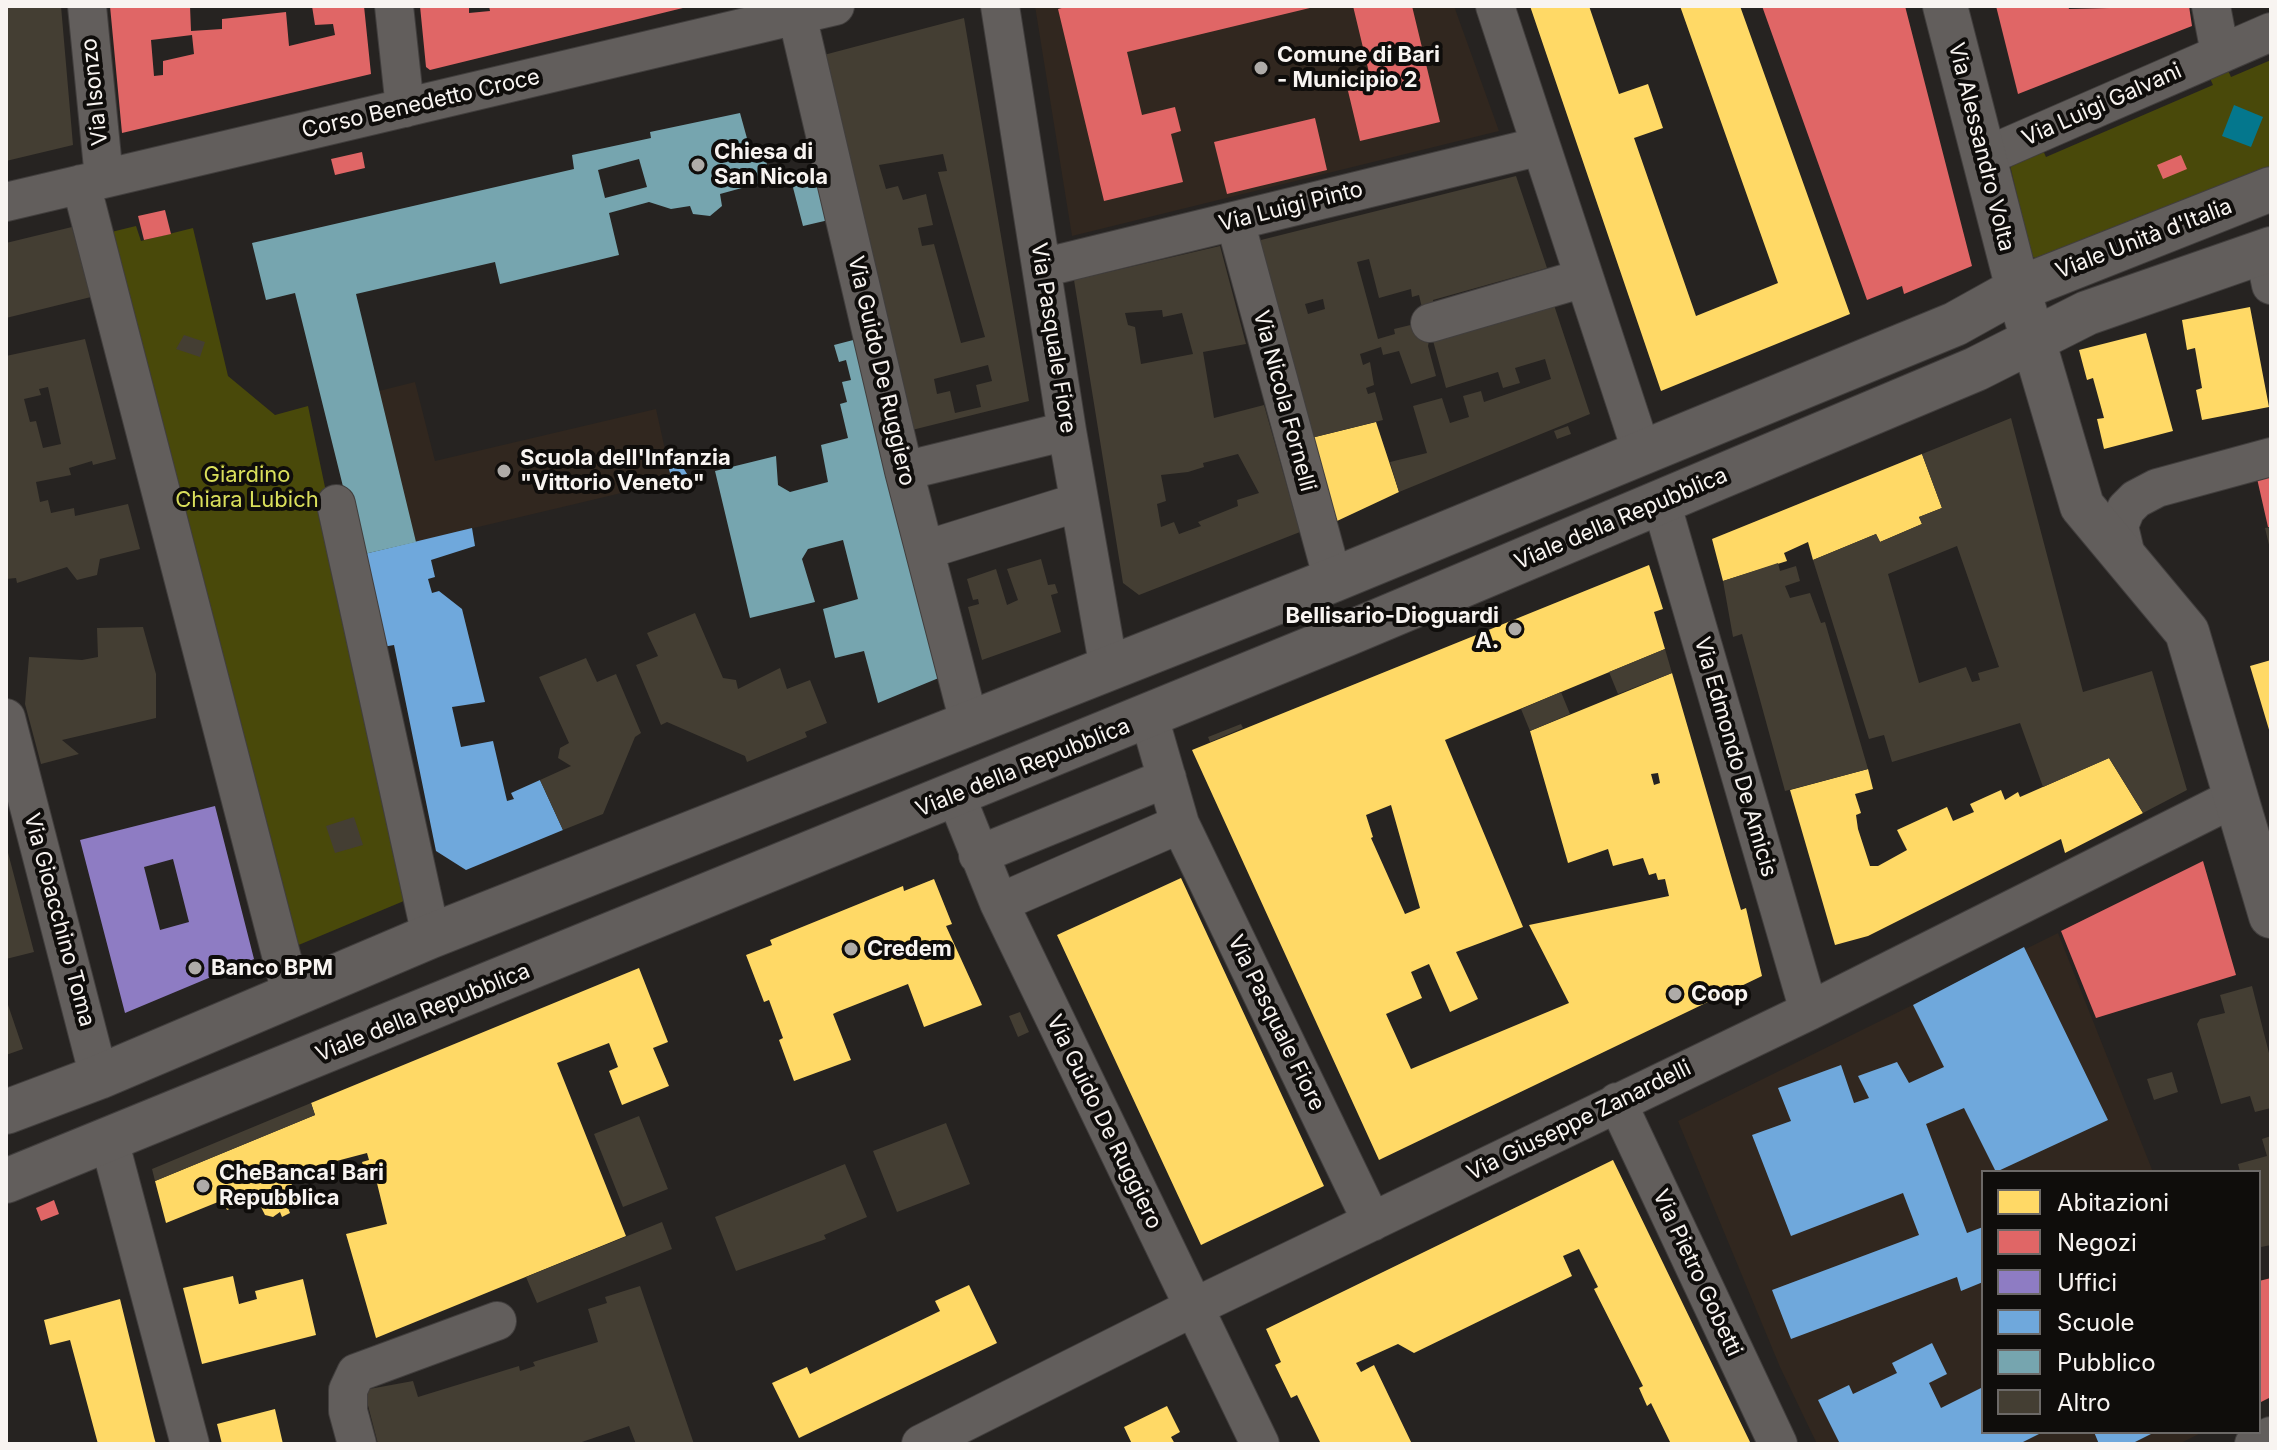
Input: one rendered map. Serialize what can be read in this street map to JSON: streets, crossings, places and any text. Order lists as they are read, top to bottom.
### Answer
{
  "streets": {
    "main road": ["Via Alessandro Volta", "Viale Unità d'Italia", "Viale della Repubblica"],
    "street": [
      "Via Isonzo",
      "Corso Benedetto Croce",
      "Via Luigi Galvani",
      "Via Luigi Pinto",
      "Via Pasquale Fiore",
      "Via Guido De Ruggiero",
      "Via Nicola Fornelli",
      "Via Edmondo De Amicis",
      "Via Gioacchino Toma",
      "Via Giuseppe Zanardelli",
      "Via Pietro Gobetti"
    ]
  },
  "crossings": [
    ["Via Isonzo", "Corso Benedetto Croce"],
    ["Corso Benedetto Croce", "Via Guido De Ruggiero"],
    ["Via Luigi Galvani", "Via Alessandro Volta"],
    ["Via Alessandro Volta", "Viale Unità d'Italia"],
    ["Via Alessandro Volta", "Viale della Repubblica"],
    ["Via Alessandro Volta", "Via Giuseppe Zanardelli"],
    ["Via Luigi Pinto", "Via Pasquale Fiore"],
    ["Via Luigi Pinto", "Via Nicola Fornelli"],
    ["Via Pasquale Fiore", "Viale della Repubblica"],
    ["Via Pasquale Fiore", "Via Giuseppe Zanardelli"],
    ["Via Guido De Ruggiero", "Viale della Repubblica"],
    ["Via Guido De Ruggiero", "Via Giuseppe Zanardelli"],
    ["Viale della Repubblica", "Via Edmondo De Amicis"],
    ["Via Edmondo De Amicis", "Via Giuseppe Zanardelli"],
    ["Via Giuseppe Zanardelli", "Via Pietro Gobetti"]
  ],
  "parks": ["Giardino Chiara Lubich"],
  "places": [
    "Comune di Bari - Municipio 2",
    "Chiesa di San Nicola",
    "Scuola dell'Infanzia \"Vittorio Veneto\"",
    "Bellisario-Dioguardi A.",
    "Credem",
    "Banco BPM",
    "Coop",
    "CheBanca! Bari Repubblica"
  ],
  "legend": [
    "Abitazioni",
    "Negozi",
    "Uffici",
    "Scuole",
    "Pubblico",
    "Altro"
  ]
}
